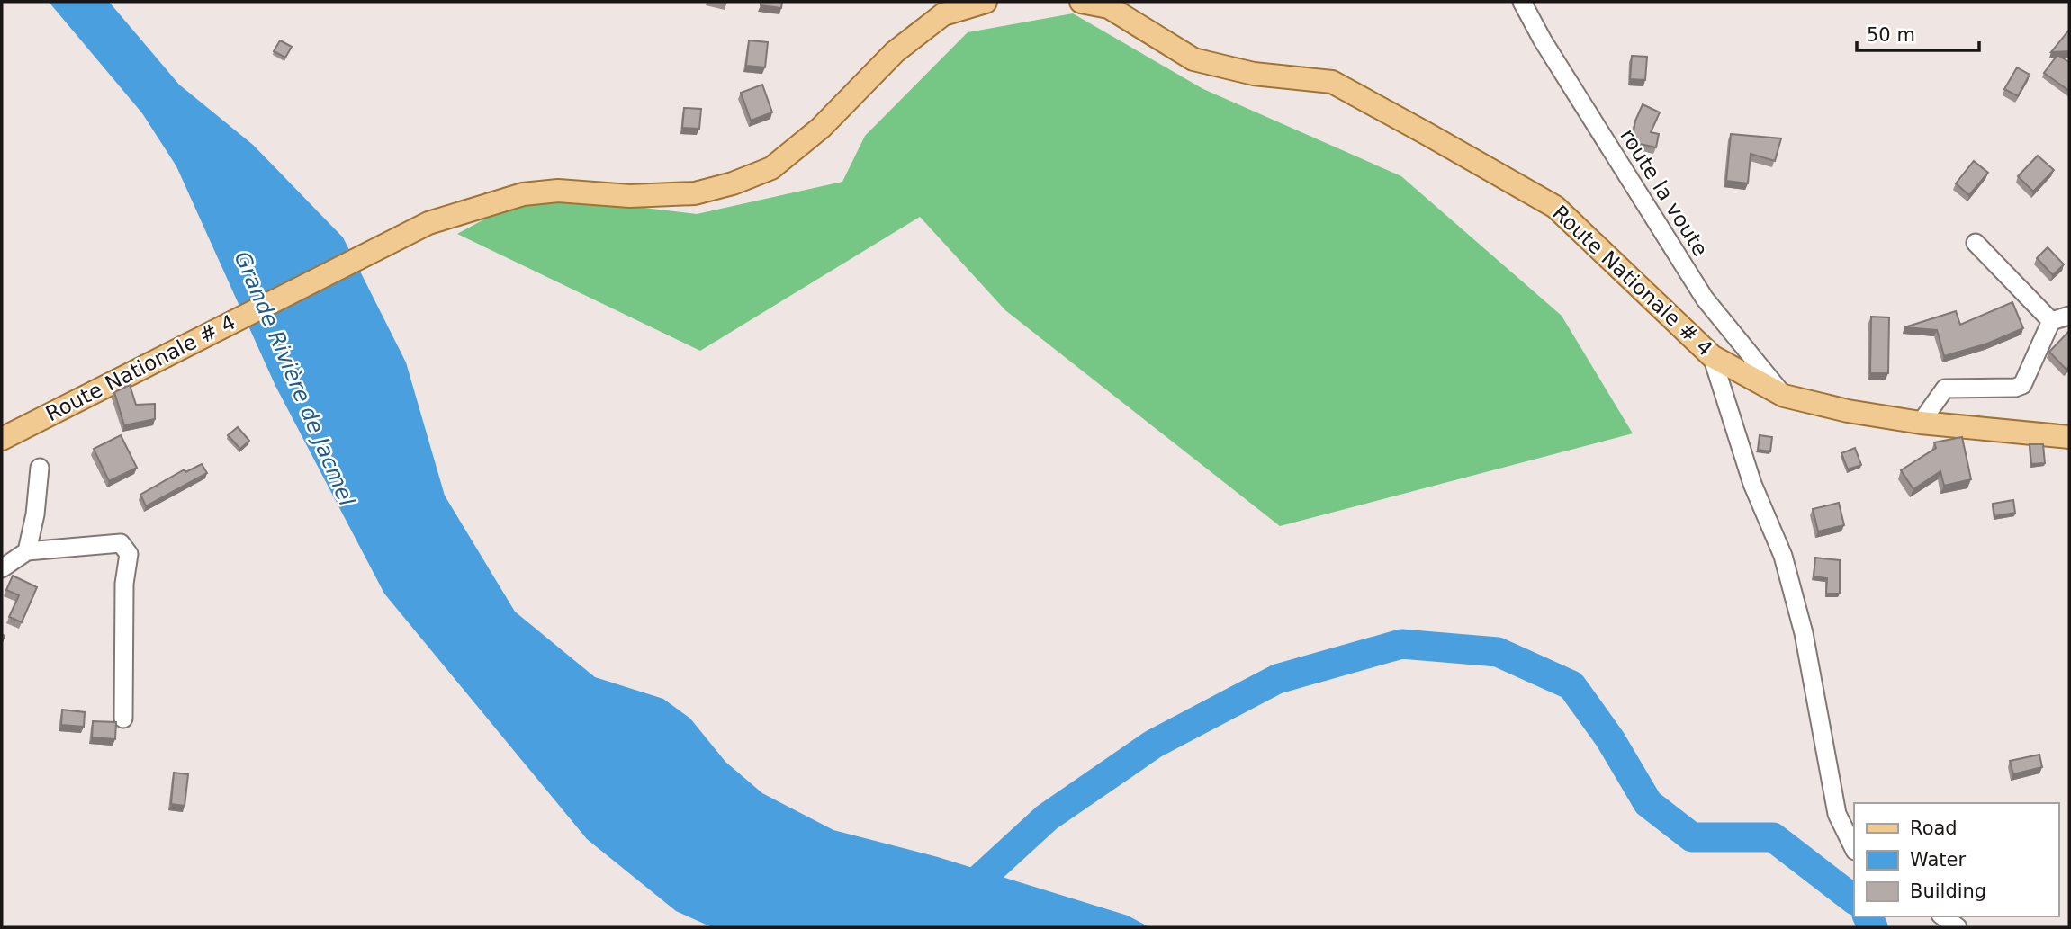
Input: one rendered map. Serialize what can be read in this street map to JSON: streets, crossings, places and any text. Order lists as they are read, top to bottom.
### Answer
{
  "streets": {
    "main road": ["Route Nationale # 4"],
    "street": ["route la voute"]
  },
  "crossings": [
    ["route la voute", "Route Nationale # 4"]
  ],
  "water": ["Grande Rivière de Jacmel"],
  "legend": ["Road", "Water", "Building"],
  "scale_bar": "50 m"
}
